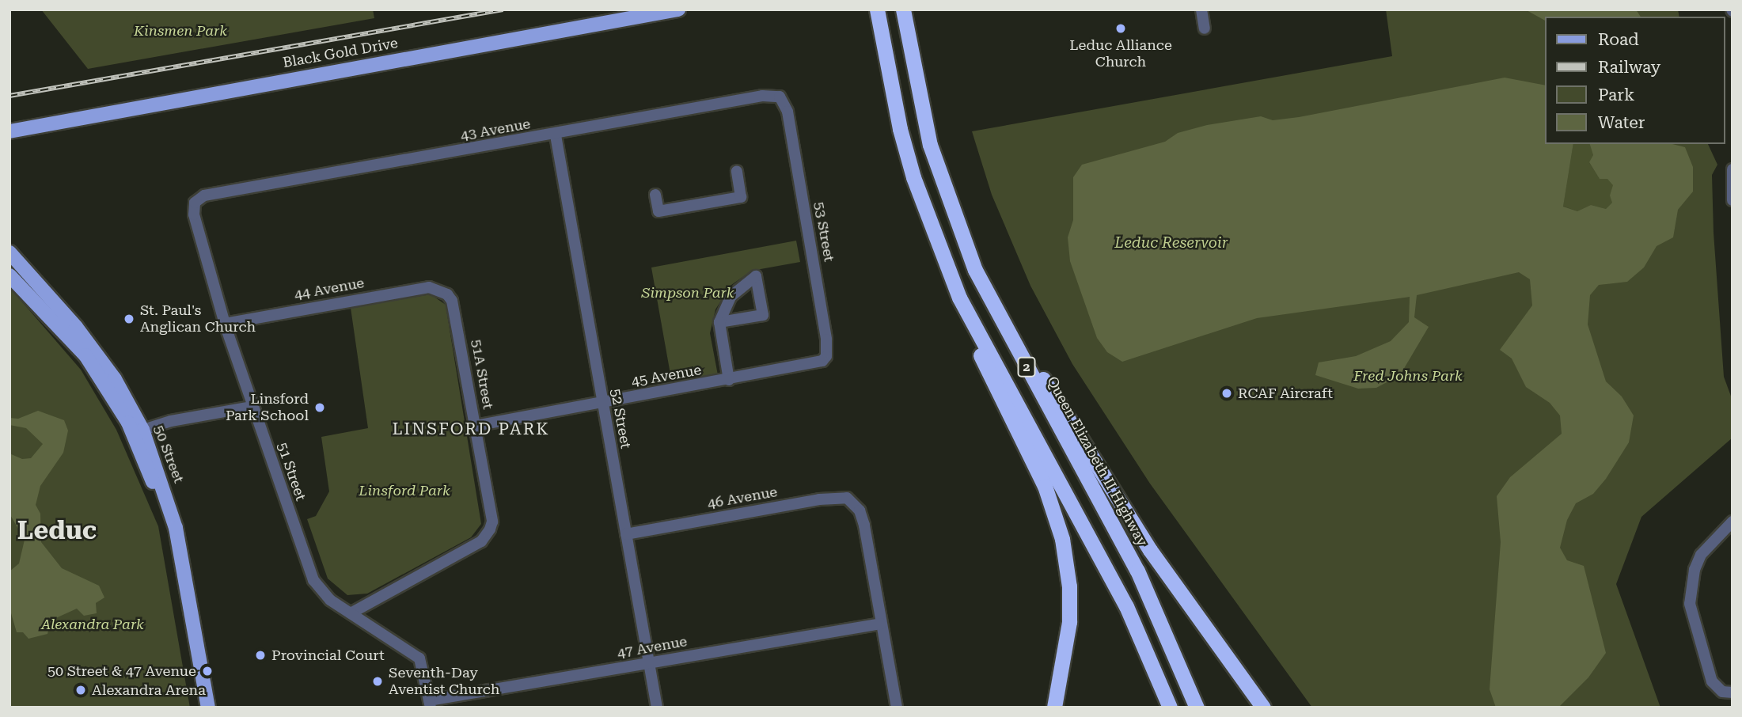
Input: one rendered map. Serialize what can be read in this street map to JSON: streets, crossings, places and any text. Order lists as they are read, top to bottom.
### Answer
{
  "streets": {
    "highway": ["2", "Queen Elizabeth II Highway"],
    "main road": ["Black Gold Drive", "50 Street"],
    "street": [
      "43 Avenue",
      "53 Street",
      "44 Avenue",
      "51A Street",
      "45 Avenue",
      "52 Street",
      "51 Street",
      "46 Avenue",
      "47 Avenue"
    ]
  },
  "crossings": [
    ["43 Avenue", "53 Street"],
    ["43 Avenue", "52 Street"],
    ["43 Avenue", "51 Street"],
    ["53 Street", "45 Avenue"],
    ["44 Avenue", "51A Street"],
    ["44 Avenue", "51 Street"],
    ["51A Street", "45 Avenue"],
    ["51A Street", "51 Street"],
    ["45 Avenue", "52 Street"],
    ["52 Street", "46 Avenue"],
    ["52 Street", "47 Avenue"],
    ["51 Street", "47 Avenue"],
    ["46 Avenue", "47 Avenue"]
  ],
  "districts": ["LINSFORD PARK", "Leduc"],
  "water": ["Leduc Reservoir"],
  "parks": [
    "Kinsmen Park",
    "Simpson Park",
    "Fred Johns Park",
    "Linsford Park",
    "Alexandra Park"
  ],
  "places": [
    "Leduc Alliance Church",
    "St. Paul's Anglican Church",
    "RCAF Aircraft",
    "Linsford Park School",
    "Provincial Court",
    "50 Street & 47 Avenue",
    "Seventh-Day Aventist Church",
    "Alexandra Arena"
  ],
  "legend": [
    "Road",
    "Railway",
    "Park",
    "Water"
  ]
}
